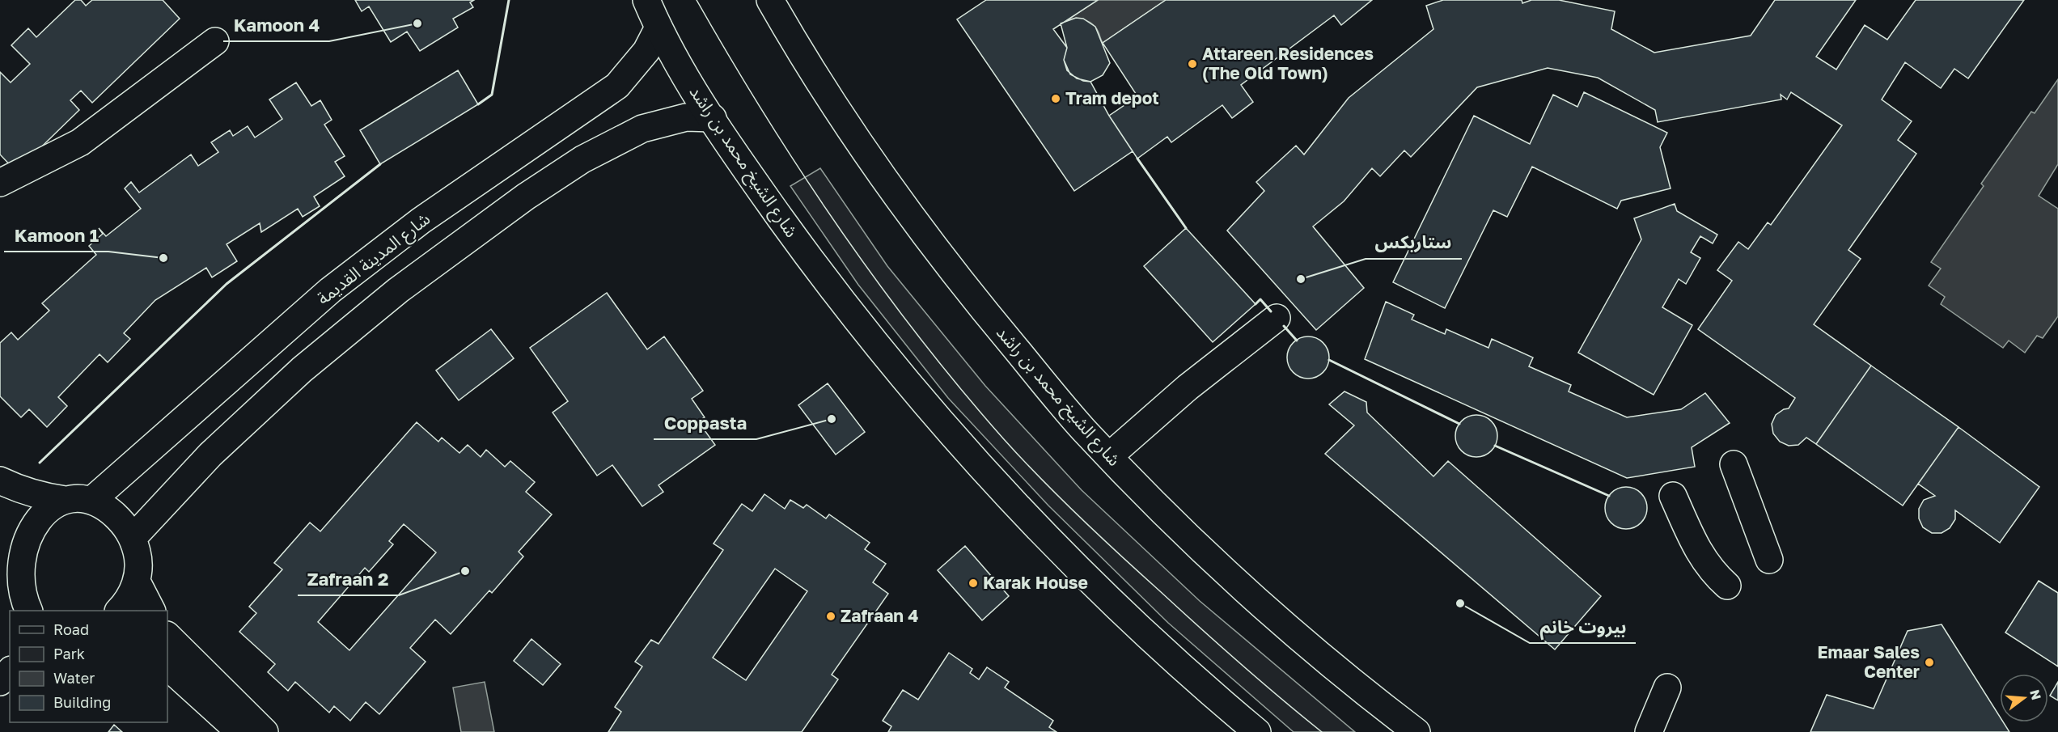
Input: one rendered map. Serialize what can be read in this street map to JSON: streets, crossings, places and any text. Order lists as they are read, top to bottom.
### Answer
{
  "streets": {
    "street": ["شارع الشيخ محمد بن راشد", "شارع المدينة القديمة"]
  },
  "crossings": [
    ["شارع الشيخ محمد بن راشد", "شارع المدينة القديمة"]
  ],
  "places": [
    "Kamoon 4",
    "Attareen Residences (The Old Town)",
    "Tram depot",
    "Kamoon 1",
    "ستاربكس",
    "Coppasta",
    "Zafraan 2",
    "Karak House",
    "بيروت خانم",
    "Zafraan 4",
    "Emaar Sales Center"
  ],
  "legend": [
    "Road",
    "Park",
    "Water",
    "Building"
  ],
  "north": "right"
}
